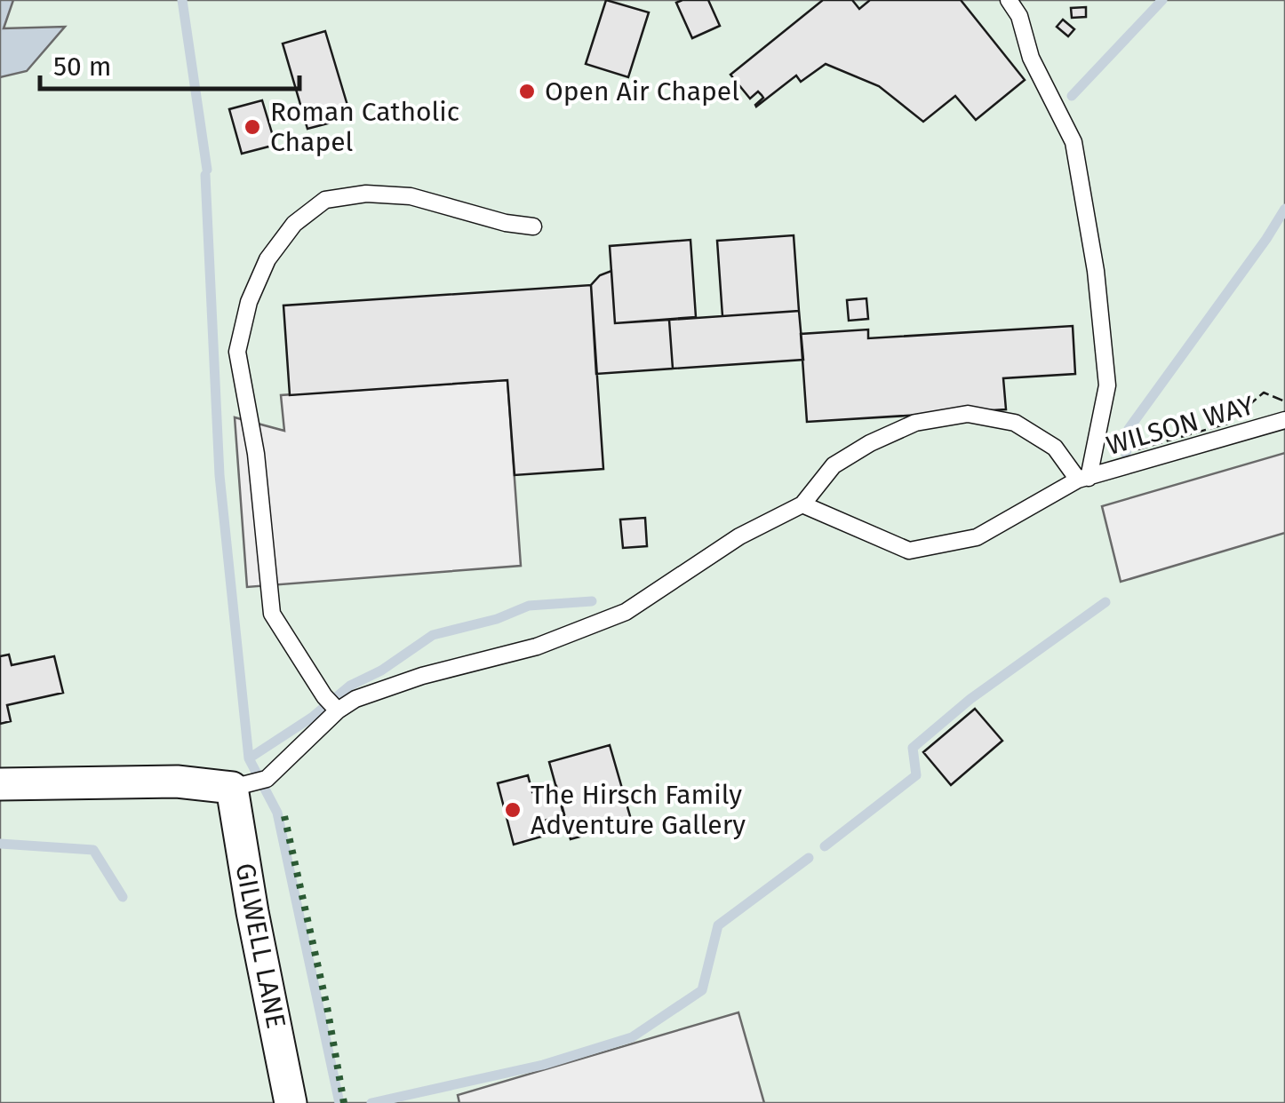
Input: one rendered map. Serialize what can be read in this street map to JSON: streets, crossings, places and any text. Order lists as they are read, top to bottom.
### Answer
{
  "streets": {
    "street": ["GILWELL LANE"],
    "lane": ["WILSON WAY"]
  },
  "places": ["Open Air Chapel", "Roman Catholic Chapel", "The Hirsch Family Adventure Gallery"],
  "scale_bar": "50 m"
}
